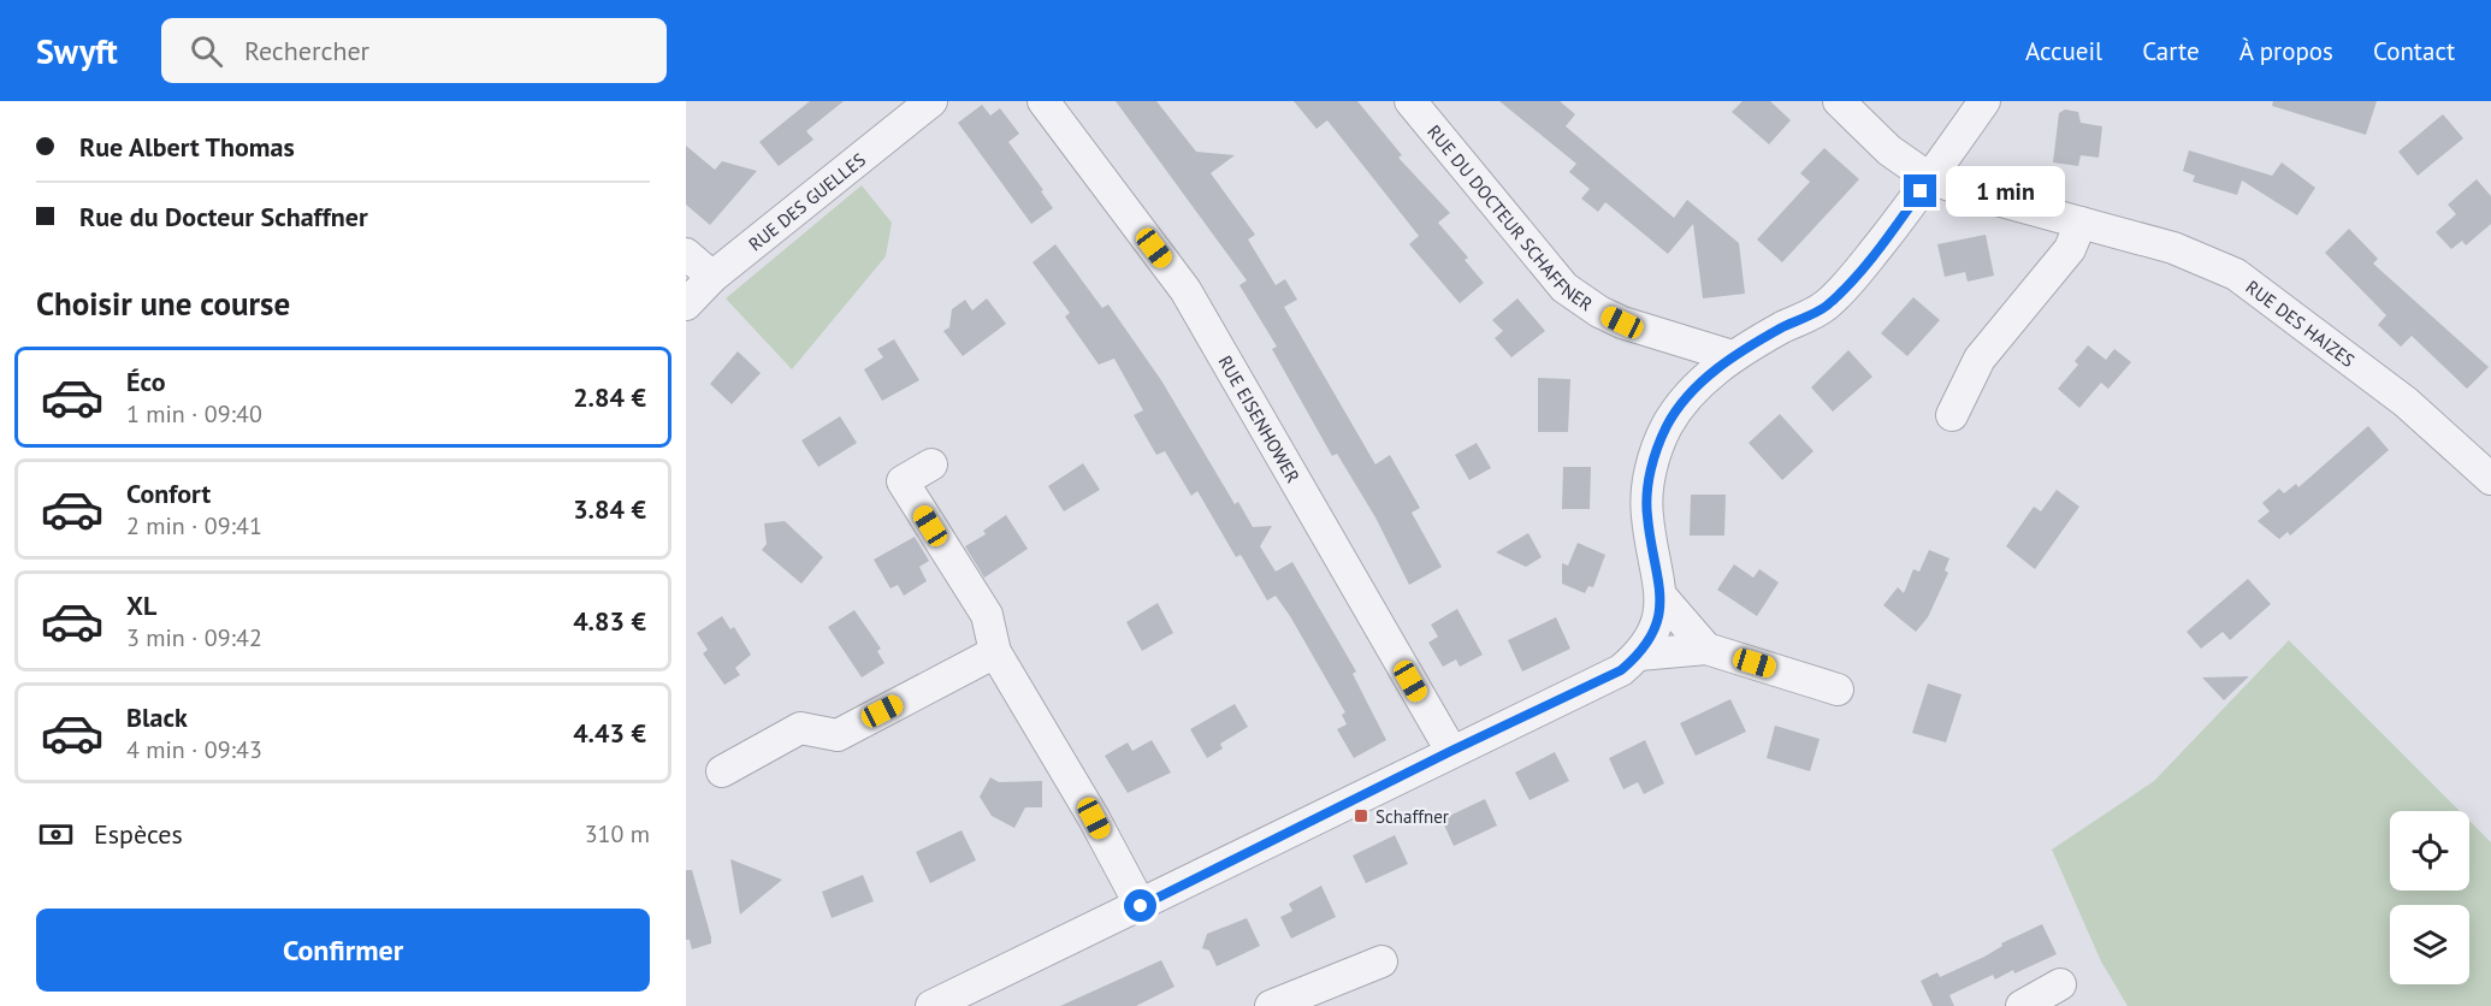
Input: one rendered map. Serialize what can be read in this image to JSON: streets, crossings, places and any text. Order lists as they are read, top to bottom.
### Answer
{
  "streets": {
    "street": [
      "RUE DES GUELLES",
      "RUE DU DOCTEUR SCHAFFNER",
      "RUE DES HAIZES",
      "RUE EISENHOWER"
    ]
  },
  "places": {
    "transit": ["Schaffner"]
  },
  "page": {
    "header": "Swyft",
    "search": "Rechercher",
    "nav": [
      "Accueil",
      "Carte",
      "À propos",
      "Contact"
    ],
    "banner": ["Rue Albert Thomas", "Rue du Docteur Schaffner"],
    "bubble": "1 min",
    "heading": "Choisir une course",
    "list": [
      {
        "name": "Éco",
        "note": "1 min · 09:40",
        "value": "2.84 €"
      },
      {
        "name": "Confort",
        "note": "2 min · 09:41",
        "value": "3.84 €"
      },
      {
        "name": "XL",
        "note": "3 min · 09:42",
        "value": "4.83 €"
      },
      {
        "name": "Black",
        "note": "4 min · 09:43",
        "value": "4.43 €"
      }
    ],
    "pay": ["Espèces", "310 m"],
    "buttons": "Confirmer"
  }
}
